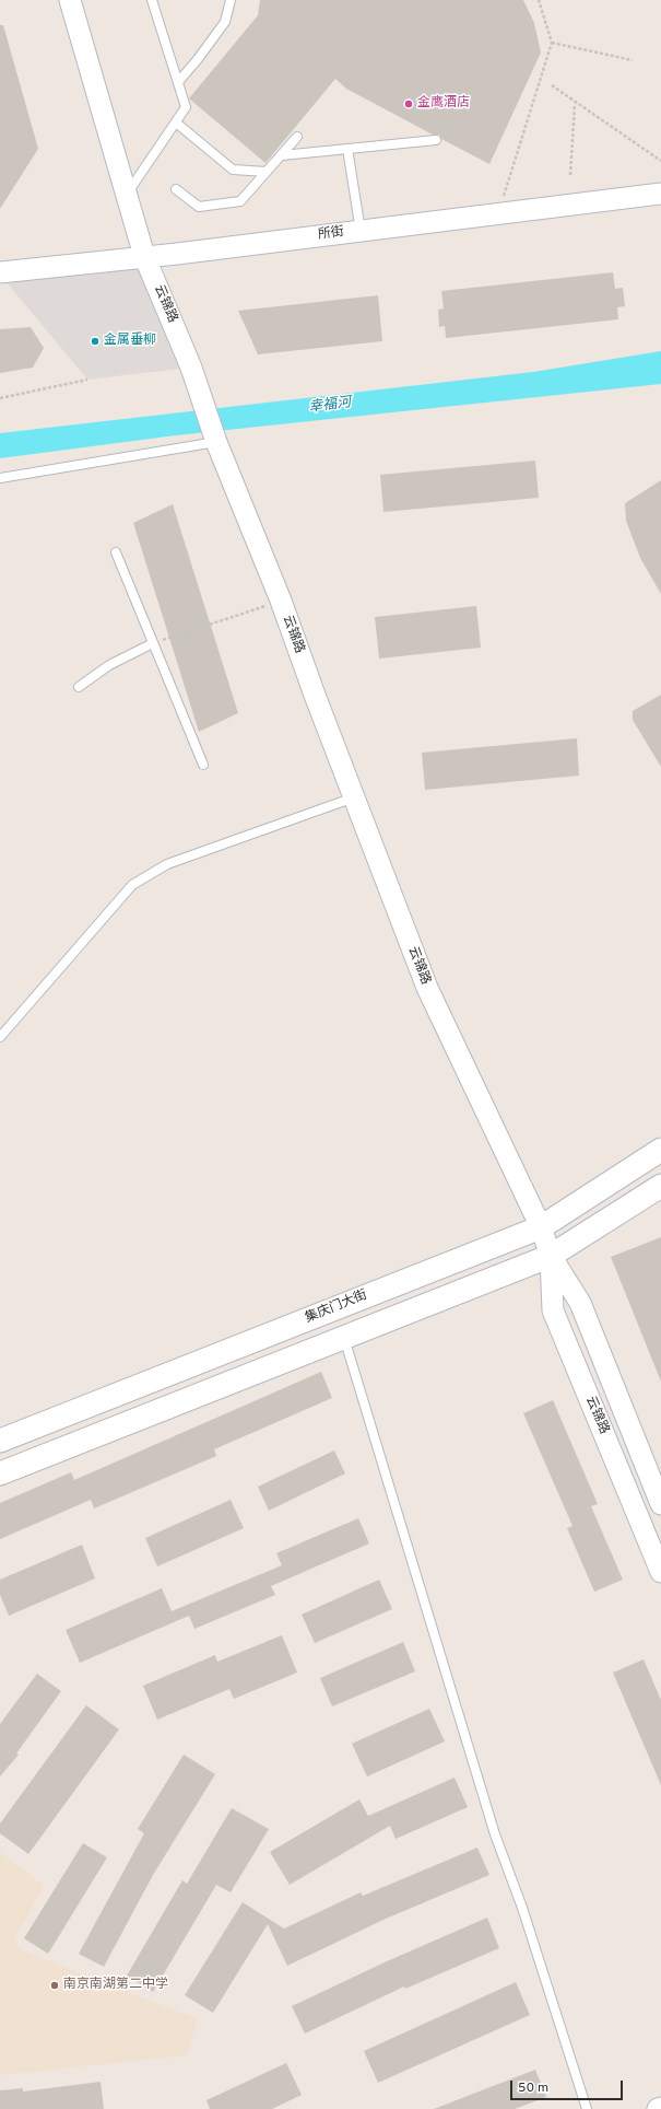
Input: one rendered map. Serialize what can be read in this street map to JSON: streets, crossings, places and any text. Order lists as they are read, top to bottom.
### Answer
{
  "streets": {
    "main road": ["集庆门大街"],
    "street": ["所街", "云锦路"]
  },
  "crossings": [
    ["所街", "云锦路"],
    ["云锦路", "集庆门大街"]
  ],
  "water": ["幸福河"],
  "places": ["金鹰酒店", "金属垂柳", "南京南湖第二中学"],
  "scale_bar": "50 m"
}
